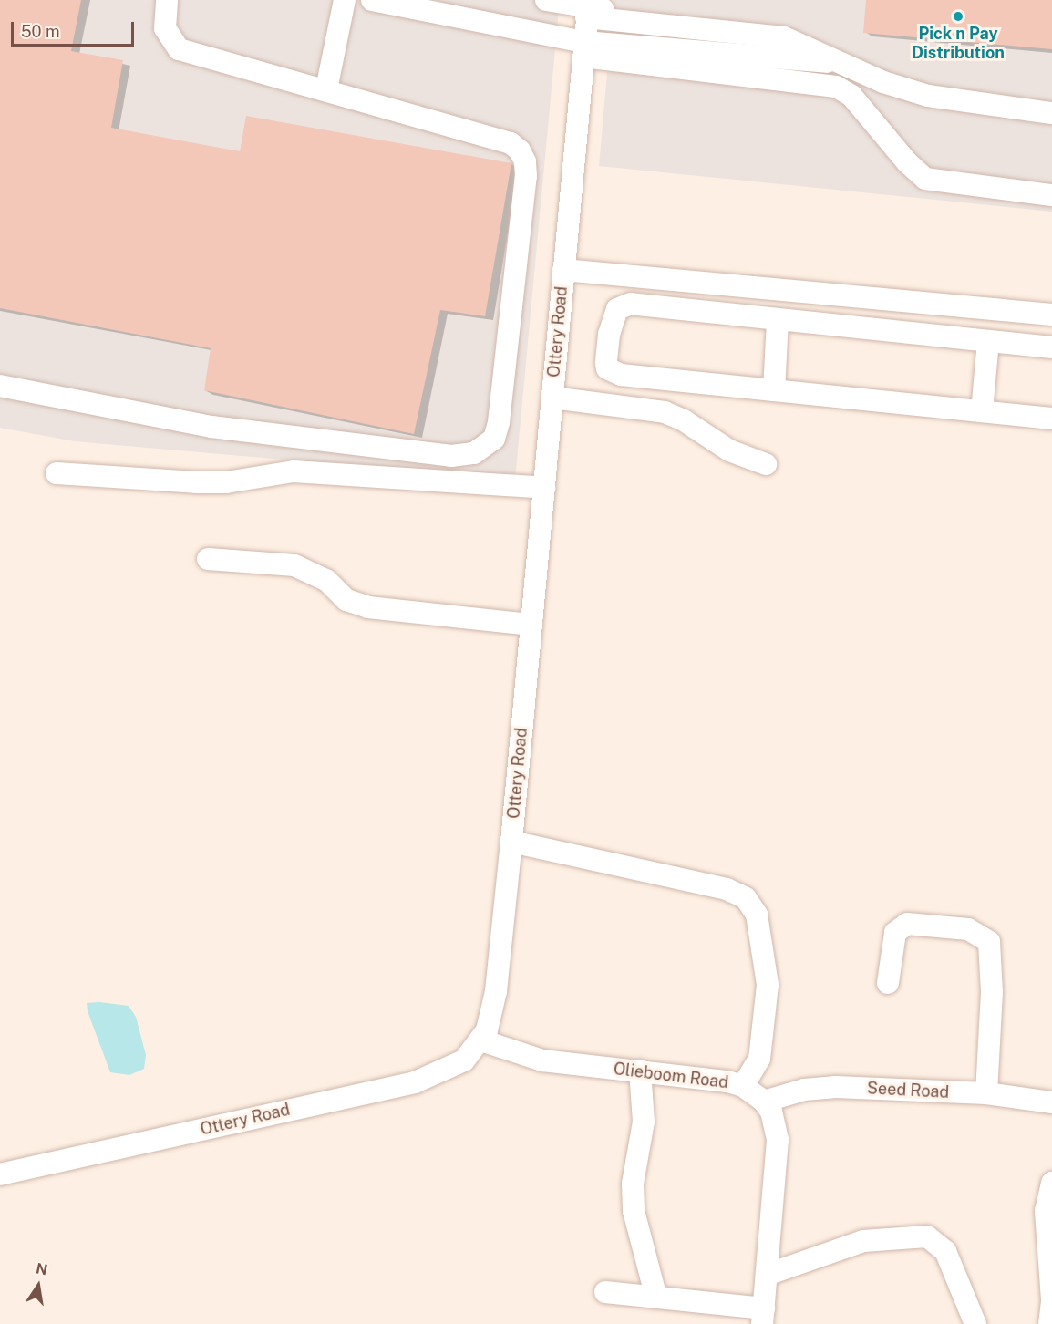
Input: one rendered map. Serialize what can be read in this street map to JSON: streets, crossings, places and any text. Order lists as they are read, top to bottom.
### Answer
{
  "streets": {
    "street": ["Ottery Road", "Olieboom Road", "Seed Road"]
  },
  "crossings": [
    ["Ottery Road", "Olieboom Road"],
    ["Olieboom Road", "Seed Road"]
  ],
  "places": ["Pick n Pay Distribution"],
  "scale_bar": "50 m",
  "north": "top"
}
